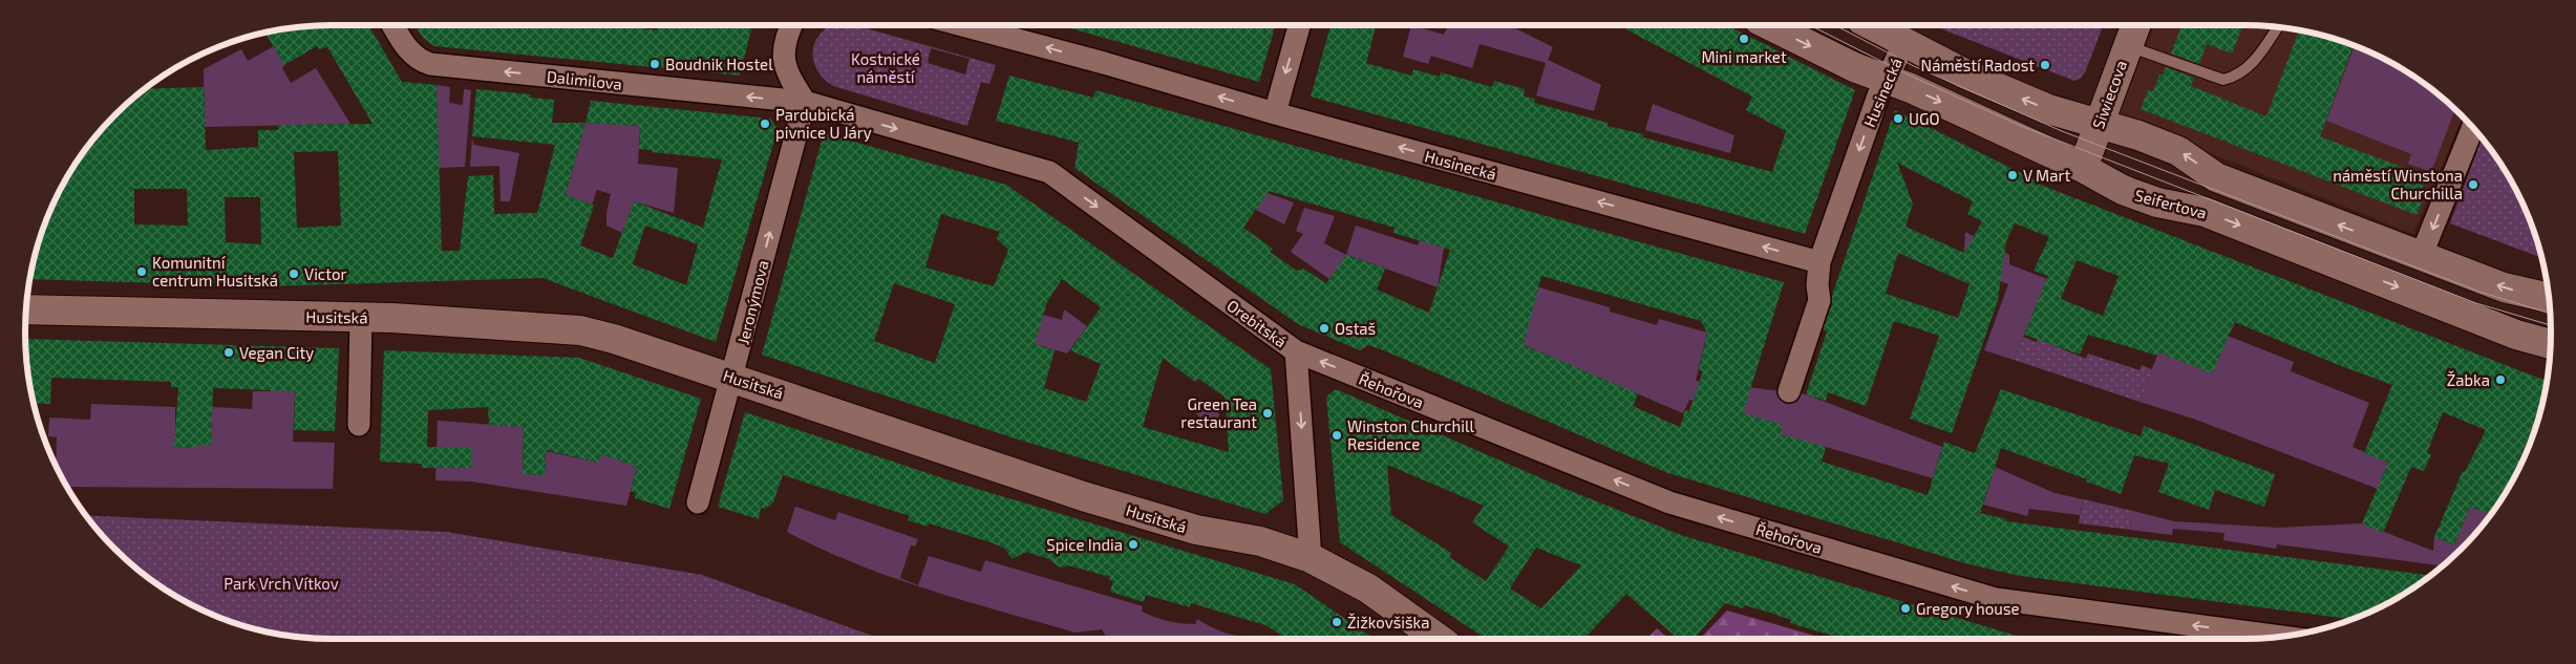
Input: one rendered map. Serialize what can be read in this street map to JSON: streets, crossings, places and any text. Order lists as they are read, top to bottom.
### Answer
{
  "streets": {
    "street": [
      "Dalimilova",
      "Husinecká",
      "Siwiecova",
      "Seifertova",
      "Jeronýmova",
      "Husitská",
      "Orebitská",
      "Řehořova"
    ]
  },
  "crossings": [
    ["Dalimilova", "Jeronýmova"],
    ["Dalimilova", "Orebitská"],
    ["Husinecká", "Seifertova"],
    ["Siwiecova", "Seifertova"],
    ["Jeronýmova", "Husitská"],
    ["Jeronýmova", "Orebitská"],
    ["Husitská", "Orebitská"],
    ["Orebitská", "Řehořova"]
  ],
  "one_way": [
    "Dalimilova",
    "Husinecká",
    "Jeronýmova",
    "Orebitská",
    "Řehořova"
  ],
  "parks": ["Kostnické náměstí", "Park Vrch Vítkov"],
  "places": [
    "Mini market",
    "Boudnik Hostel",
    "Náměstí Radost",
    "UGO",
    "Pardubická pivnice U Járy",
    "V Mart",
    "náměstí Winstona Churchilla",
    "Komunitní centrum Husitská",
    "Victor",
    "Ostaš",
    "Vegan City",
    "Žabka",
    "Green Tea restaurant",
    "Winston Churchill Residence",
    "Spice India",
    "Gregory house",
    "Žižkovšiška"
  ]
}
